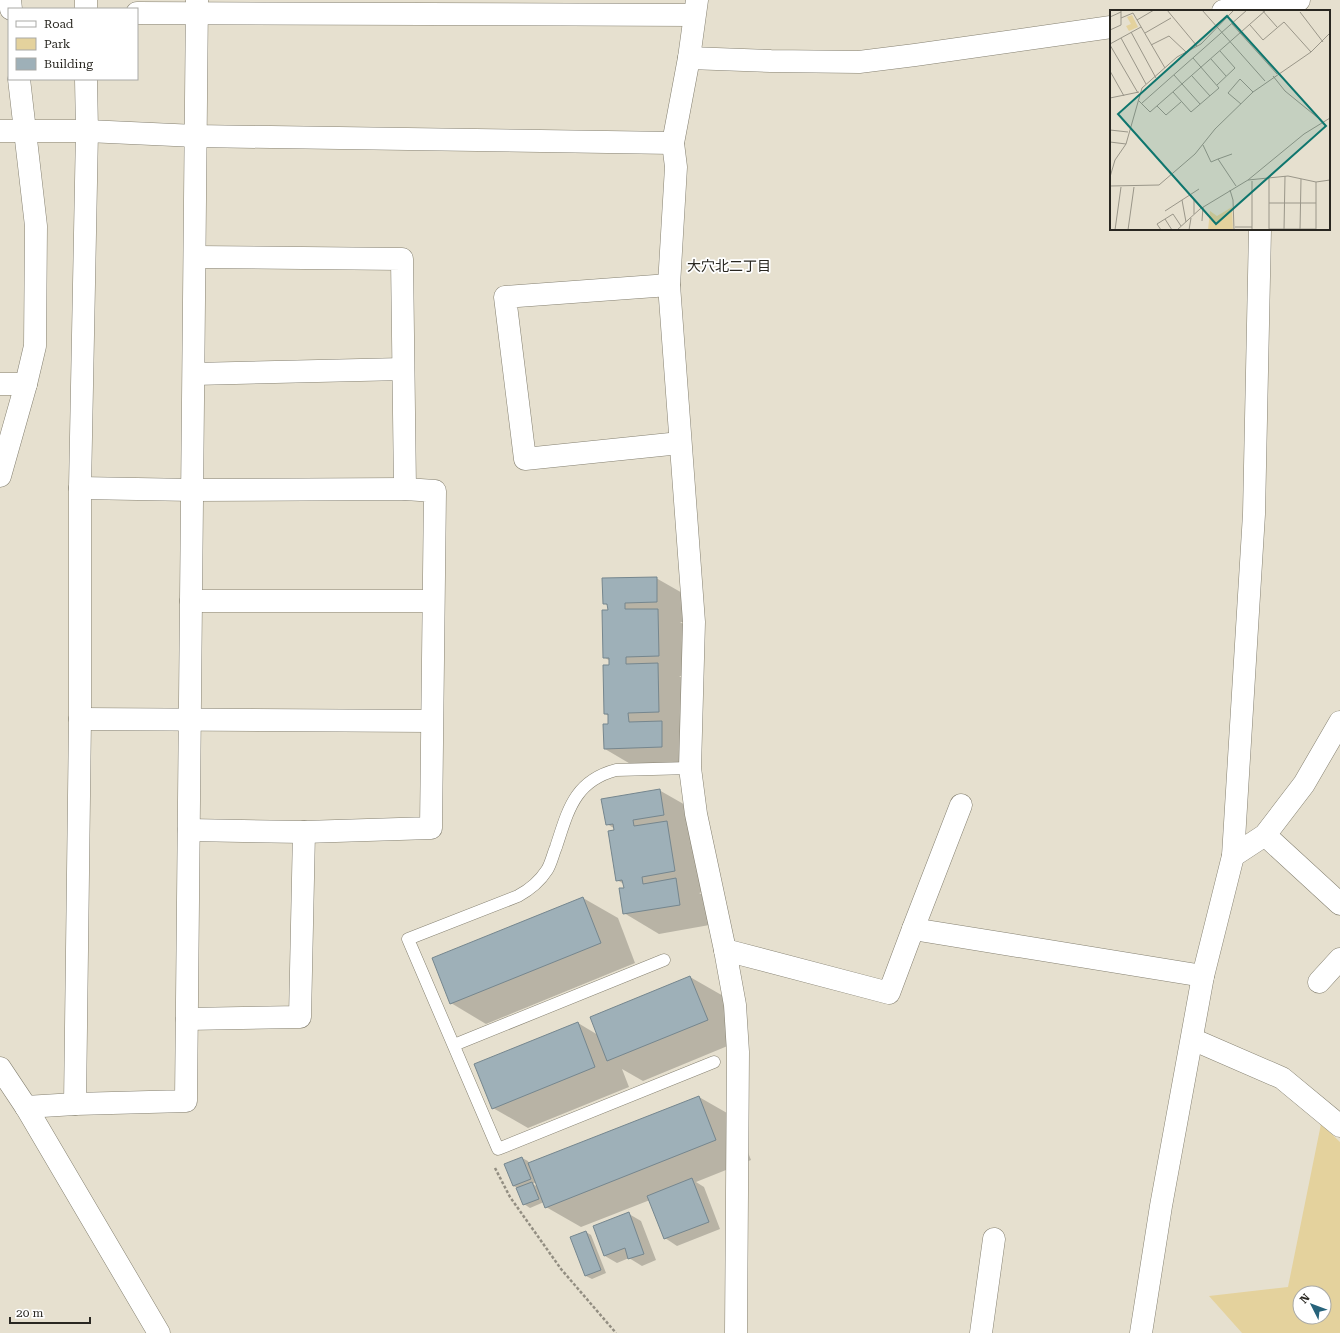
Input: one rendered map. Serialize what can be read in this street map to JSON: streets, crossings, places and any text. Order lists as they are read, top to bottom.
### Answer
{
  "districts": ["大穴北二丁目"],
  "legend": ["Road", "Park", "Building"],
  "scale_bar": "20 m",
  "north": "top left"
}
